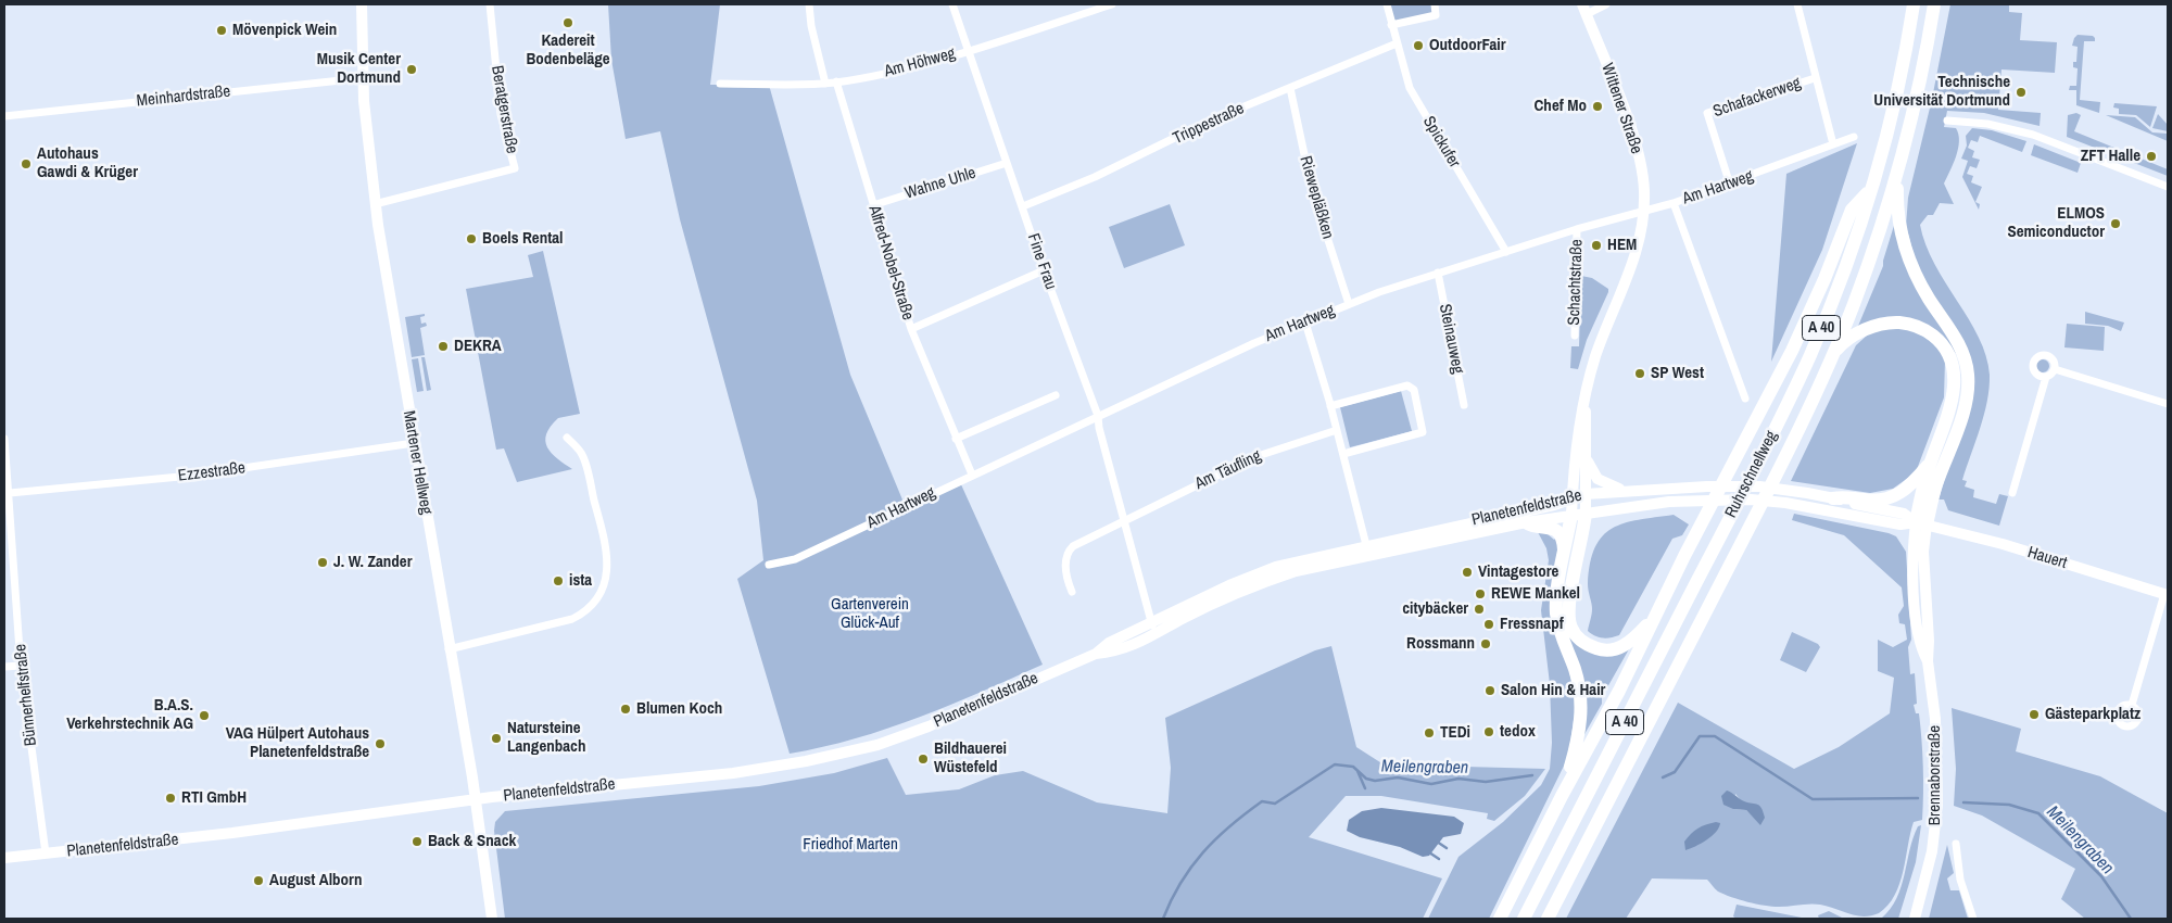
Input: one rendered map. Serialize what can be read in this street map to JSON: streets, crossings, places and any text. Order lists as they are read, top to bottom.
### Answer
{
  "streets": {
    "highway": ["A 40", "Ruhrschnellweg"],
    "street": [
      "Am Höhweg",
      "Meinhardstraße",
      "Schafackerweg",
      "Wittener Straße",
      "Beratgerstraße",
      "Trippestraße",
      "Spickufer",
      "Wahne Uhle",
      "Am Hartweg",
      "Riewepläßken",
      "Fine Frau",
      "Alfred-Nobel-Straße",
      "Schachtstraße",
      "Steinauweg",
      "Martener Hellweg",
      "Am Täufling",
      "Ezzestraße",
      "Planetenfeldstraße",
      "Hauert",
      "Bünnerhelfstraße",
      "Brennaborstraße"
    ]
  },
  "crossings": [
    ["Am Höhweg", "Fine Frau"],
    ["Am Höhweg", "Alfred-Nobel-Straße"],
    ["Meinhardstraße", "Martener Hellweg"],
    ["Schafackerweg", "Am Hartweg"],
    ["Wittener Straße", "Am Hartweg"],
    ["Wittener Straße", "Planetenfeldstraße"],
    ["Beratgerstraße", "Martener Hellweg"],
    ["Trippestraße", "Spickufer"],
    ["Trippestraße", "Riewepläßken"],
    ["Trippestraße", "Fine Frau"],
    ["Spickufer", "Am Hartweg"],
    ["Wahne Uhle", "Fine Frau"],
    ["Wahne Uhle", "Alfred-Nobel-Straße"],
    ["Am Hartweg", "Riewepläßken"],
    ["Am Hartweg", "Fine Frau"],
    ["Am Hartweg", "Alfred-Nobel-Straße"],
    ["Am Hartweg", "Schachtstraße"],
    ["Am Hartweg", "Steinauweg"],
    ["Fine Frau", "Am Täufling"],
    ["Fine Frau", "Planetenfeldstraße"],
    ["Martener Hellweg", "Ezzestraße"],
    ["Martener Hellweg", "Planetenfeldstraße"],
    ["Ezzestraße", "Bünnerhelfstraße"],
    ["Planetenfeldstraße", "Hauert"],
    ["Planetenfeldstraße", "Bünnerhelfstraße"],
    ["Planetenfeldstraße", "Brennaborstraße"],
    ["Hauert", "Brennaborstraße"]
  ],
  "water": ["Meilengraben"],
  "parks": ["Gartenverein Glück-Auf", "Friedhof Marten"],
  "places": [
    "Kadereit Bodenbeläge",
    "Mövenpick Wein",
    "OutdoorFair",
    "Musik Center Dortmund",
    "Technische Universität Dortmund",
    "Chef Mo",
    "ZFT Halle",
    "Autohaus Gawdi & Krüger",
    "ELMOS Semiconductor",
    "Boels Rental",
    "HEM",
    "DEKRA",
    "SP West",
    "J. W. Zander",
    "Vintagestore",
    "ista",
    "REWE Mankel",
    "citybäcker",
    "Fressnapf",
    "Rossmann",
    "Salon Hin & Hair",
    "Blumen Koch",
    "Gästeparkplatz",
    "B.A.S. Verkehrstechnik AG",
    "tedox",
    "TEDi",
    "Natursteine Langenbach",
    "VAG Hülpert Autohaus Planetenfeldstraße",
    "Bildhauerei Wüstefeld",
    "RTI GmbH",
    "Back & Snack",
    "August Alborn"
  ]
}
